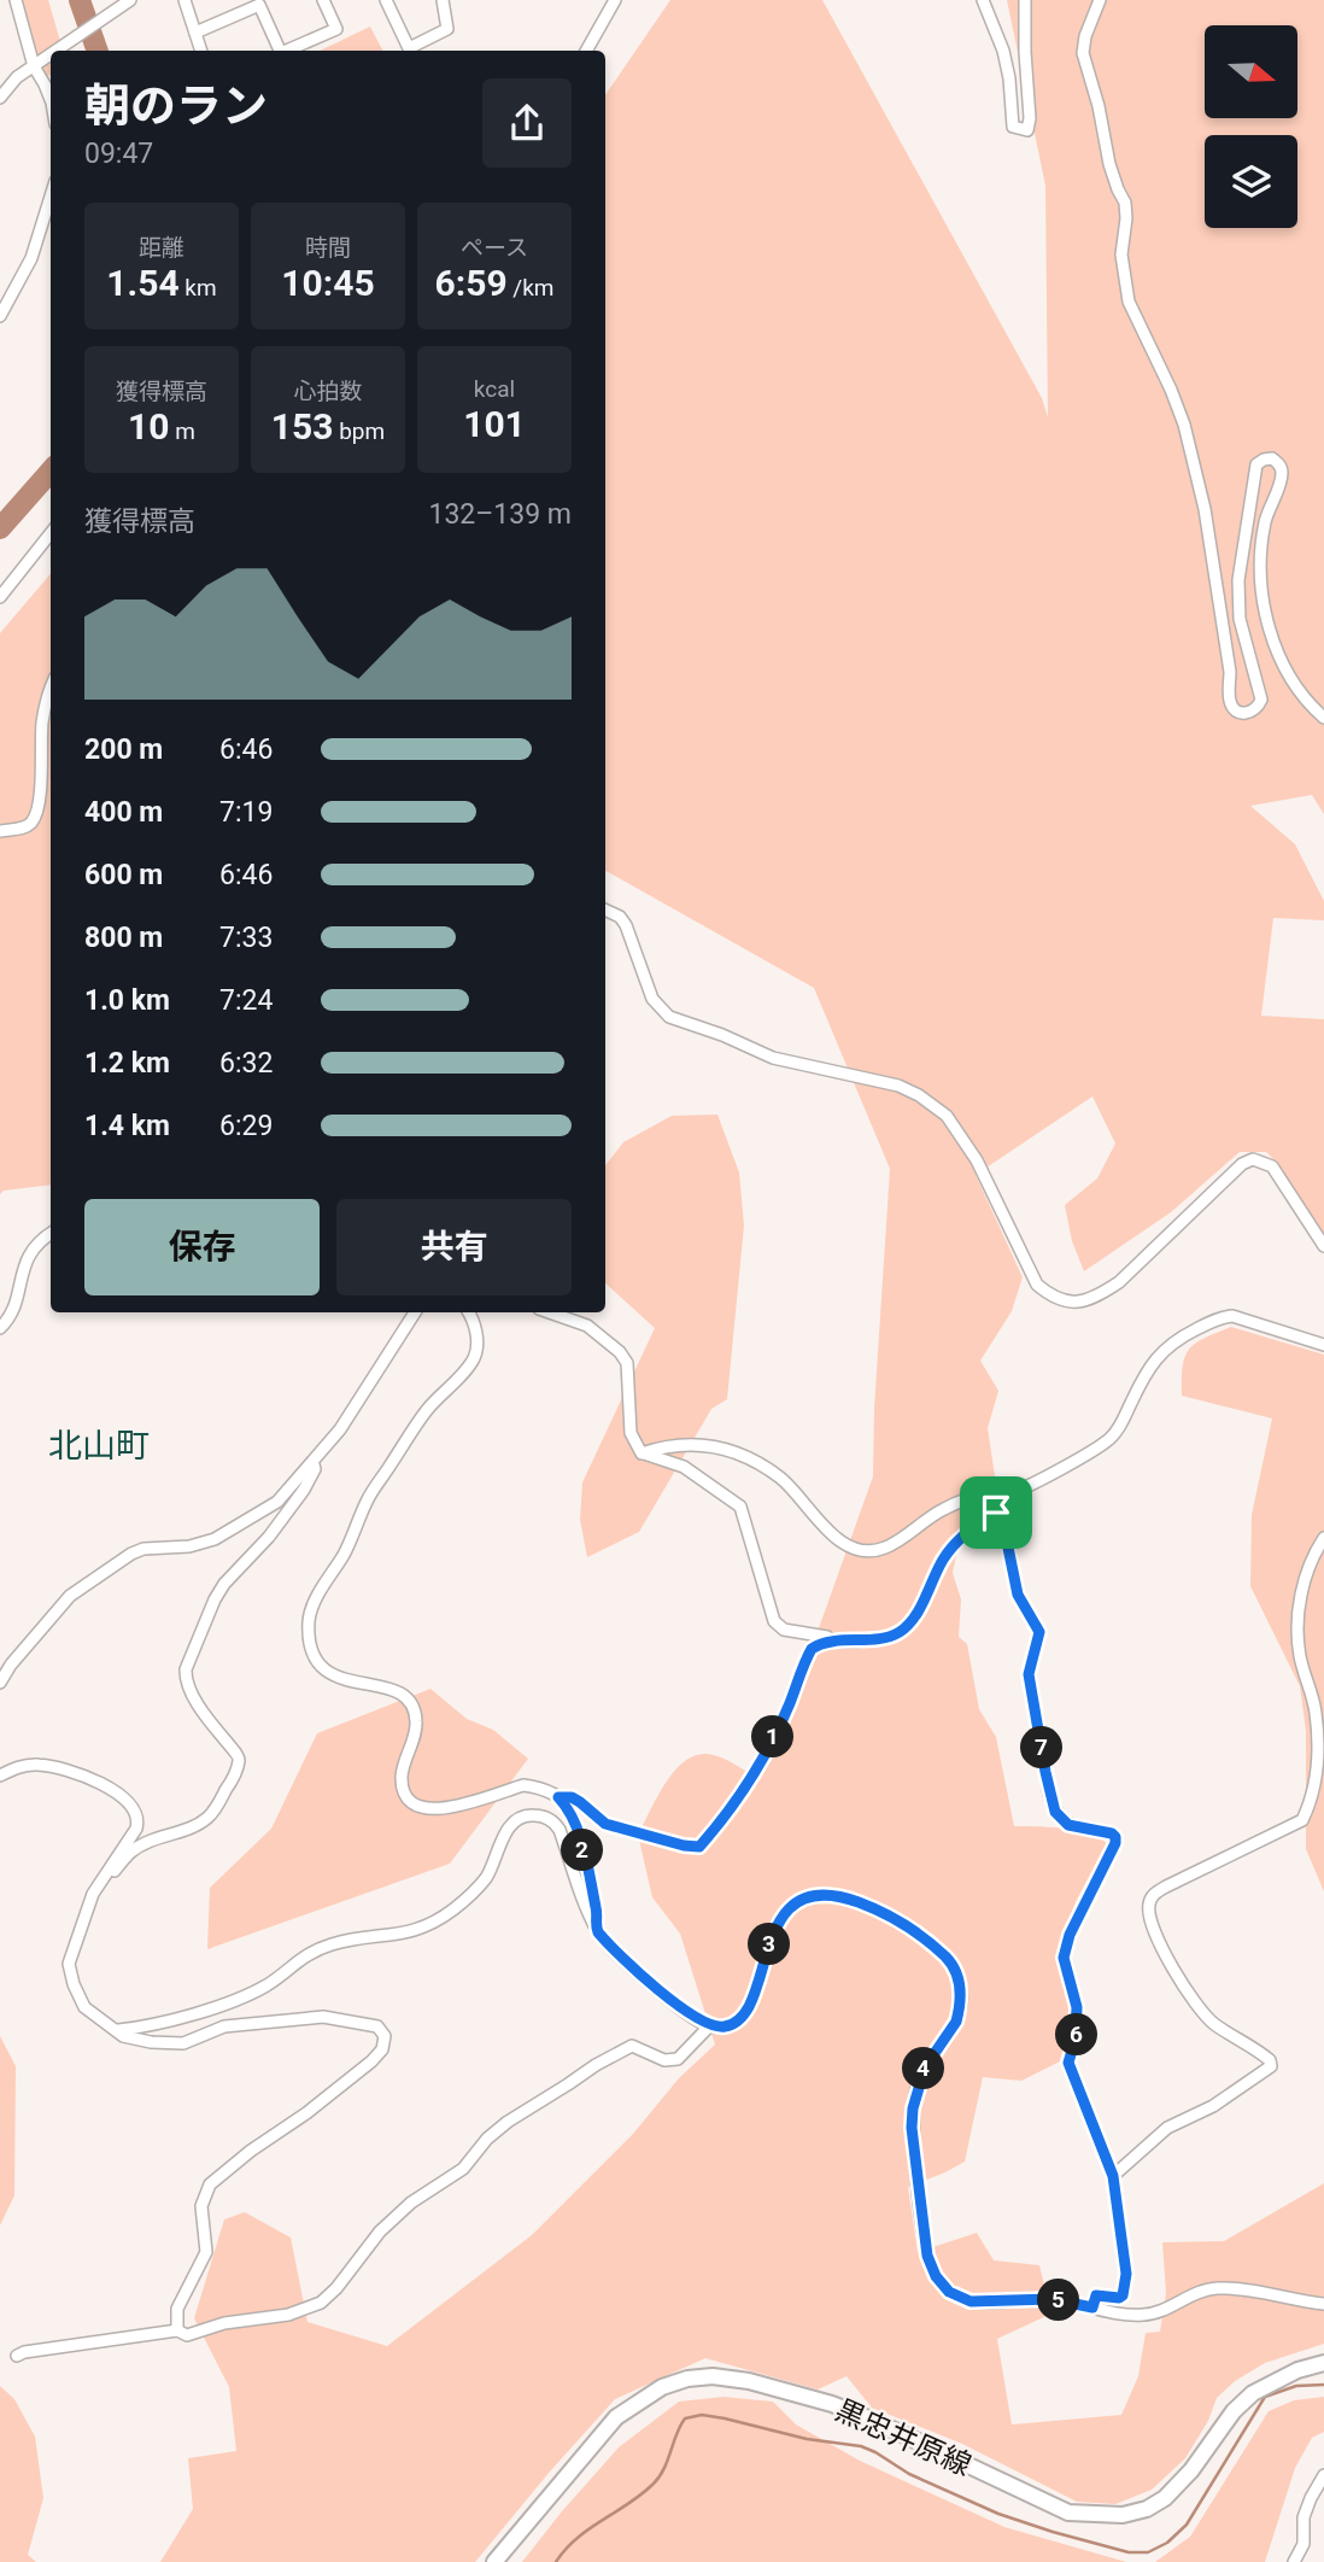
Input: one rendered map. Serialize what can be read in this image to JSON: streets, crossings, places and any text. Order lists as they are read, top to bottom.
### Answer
{
  "streets": {
    "main road": ["黒忠井原線"]
  },
  "districts": ["北山町"],
  "north": "right",
  "page": {
    "heading": ["朝のラン", "09:47"],
    "stats": [
      ["距離", "1.54 km"],
      ["時間", "10:45"],
      ["ペース", "6:59 /km"],
      ["獲得標高", "10 m"],
      ["心拍数", "153 bpm"],
      ["kcal", "101"]
    ],
    "chart": ["獲得標高", "132–139 m"],
    "list": [
      {
        "name": "200 m",
        "note": "6:46"
      },
      {
        "name": "400 m",
        "note": "7:19"
      },
      {
        "name": "600 m",
        "note": "6:46"
      },
      {
        "name": "800 m",
        "note": "7:33"
      },
      {
        "name": "1.0 km",
        "note": "7:24"
      },
      {
        "name": "1.2 km",
        "note": "6:32"
      },
      {
        "name": "1.4 km",
        "note": "6:29"
      }
    ],
    "buttons": ["保存", "共有"],
    "pins": [
      "1",
      "7",
      "2",
      "3",
      "6",
      "4",
      "5"
    ]
  }
}
